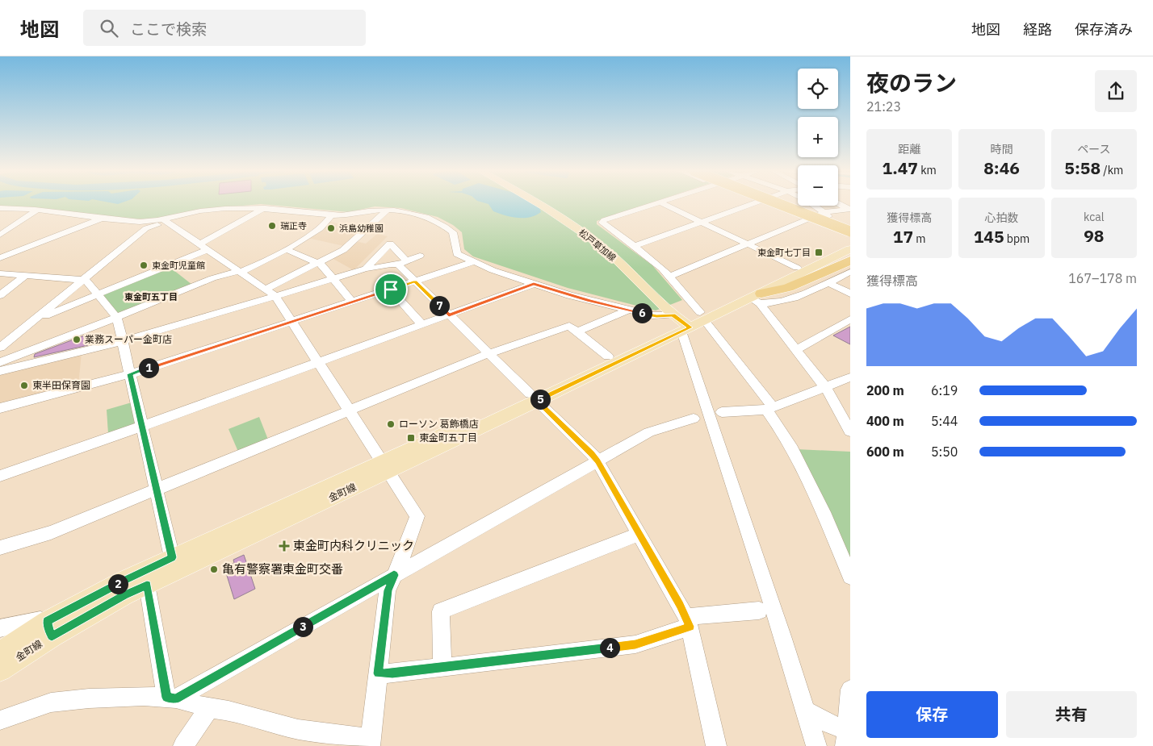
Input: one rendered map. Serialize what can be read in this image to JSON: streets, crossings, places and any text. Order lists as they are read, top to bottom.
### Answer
{
  "streets": {
    "main road": ["松戸草加線", "金町線"]
  },
  "crossings": [
    ["松戸草加線", "金町線"]
  ],
  "districts": ["東金町五丁目"],
  "places": {
    "other": [
      "瑞正寺",
      "浜島幼稚園",
      "東金町児童館",
      "業務スーパー金町店",
      "東半田保育園",
      "ローソン 葛飾橋店",
      "亀有警察署東金町交番"
    ],
    "transit": ["東金町七丁目", "東金町五丁目"],
    "health": ["東金町内科クリニック"]
  },
  "page": {
    "header": "地図",
    "search": "ここで検索",
    "nav": ["地図", "経路", "保存済み"],
    "heading": ["夜のラン", "21:23"],
    "map_buttons": ["+", "−"],
    "stats": [
      ["距離", "1.47 km"],
      ["時間", "8:46"],
      ["ペース", "5:58 /km"],
      ["獲得標高", "17 m"],
      ["心拍数", "145 bpm"],
      ["kcal", "98"]
    ],
    "chart": ["獲得標高", "167–178 m"],
    "pins": [
      "7",
      "6",
      "1",
      "5",
      "2",
      "3",
      "4"
    ],
    "list": [
      {
        "name": "200 m",
        "note": "6:19"
      },
      {
        "name": "400 m",
        "note": "5:44"
      },
      {
        "name": "600 m",
        "note": "5:50"
      }
    ],
    "buttons": ["保存", "共有"]
  }
}
